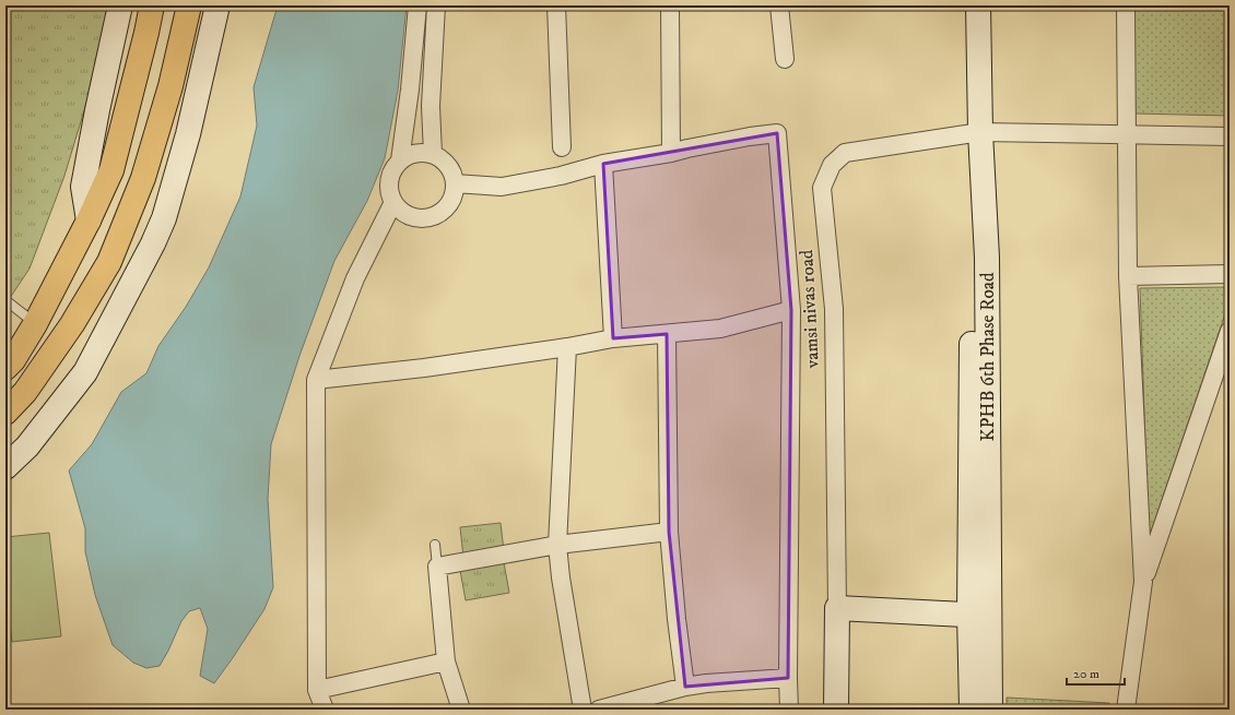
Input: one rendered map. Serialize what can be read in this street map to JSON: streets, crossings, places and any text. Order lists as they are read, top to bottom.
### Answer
{
  "streets": {
    "street": ["vamsi nivas road", "KPHB 6th Phase Road"]
  },
  "crossings": [
    ["vamsi nivas road", "KPHB 6th Phase Road"]
  ],
  "scale_bar": "20 m"
}
